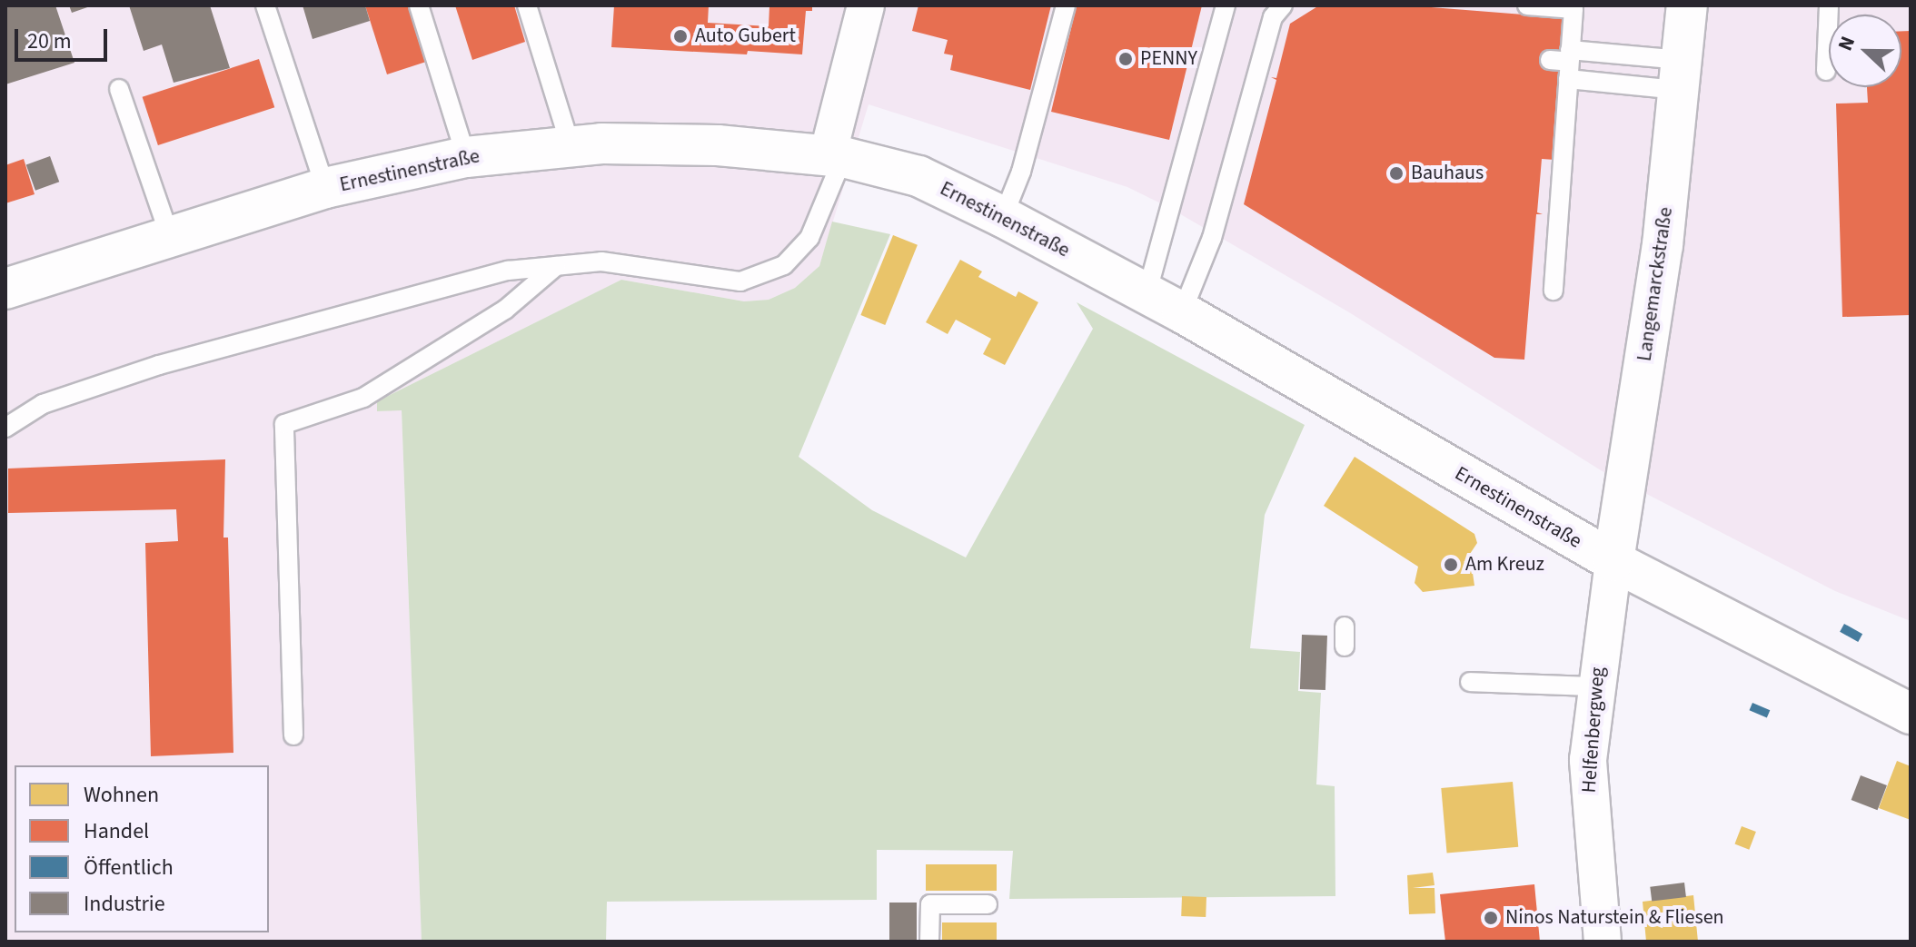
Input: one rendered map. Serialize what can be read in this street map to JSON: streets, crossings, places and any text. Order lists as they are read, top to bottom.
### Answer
{
  "streets": {
    "main road": ["Ernestinenstraße", "Langemarckstraße"],
    "street": ["Helfenbergweg"]
  },
  "crossings": [
    ["Ernestinenstraße", "Langemarckstraße"],
    ["Ernestinenstraße", "Helfenbergweg"],
    ["Langemarckstraße", "Helfenbergweg"]
  ],
  "places": [
    "Auto Gubert",
    "PENNY",
    "Bauhaus",
    "Am Kreuz",
    "Ninos Naturstein & Fliesen"
  ],
  "legend": [
    "Wohnen",
    "Handel",
    "Öffentlich",
    "Industrie"
  ],
  "scale_bar": "20 m",
  "north": "left"
}
